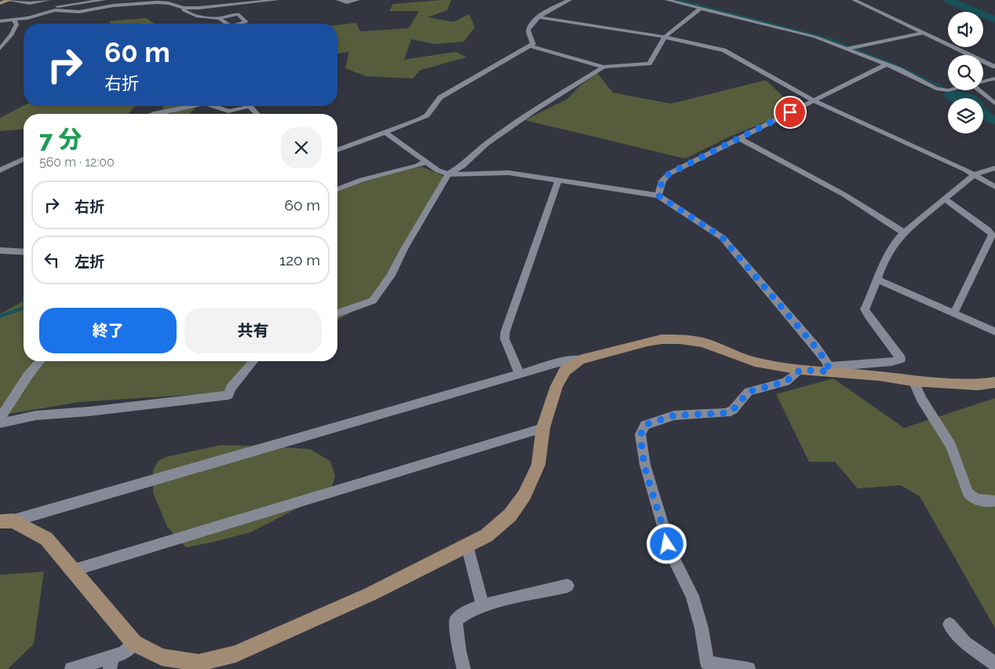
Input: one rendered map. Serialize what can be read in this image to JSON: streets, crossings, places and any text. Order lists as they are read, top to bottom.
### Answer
{
  "page": {
    "turn": ["60 m", "右折"],
    "heading": ["7 分", "560 m · 12:00"],
    "list": [
      {
        "name": "右折",
        "value": "60 m"
      },
      {
        "name": "左折",
        "value": "120 m"
      }
    ],
    "buttons": ["終了", "共有"]
  }
}
